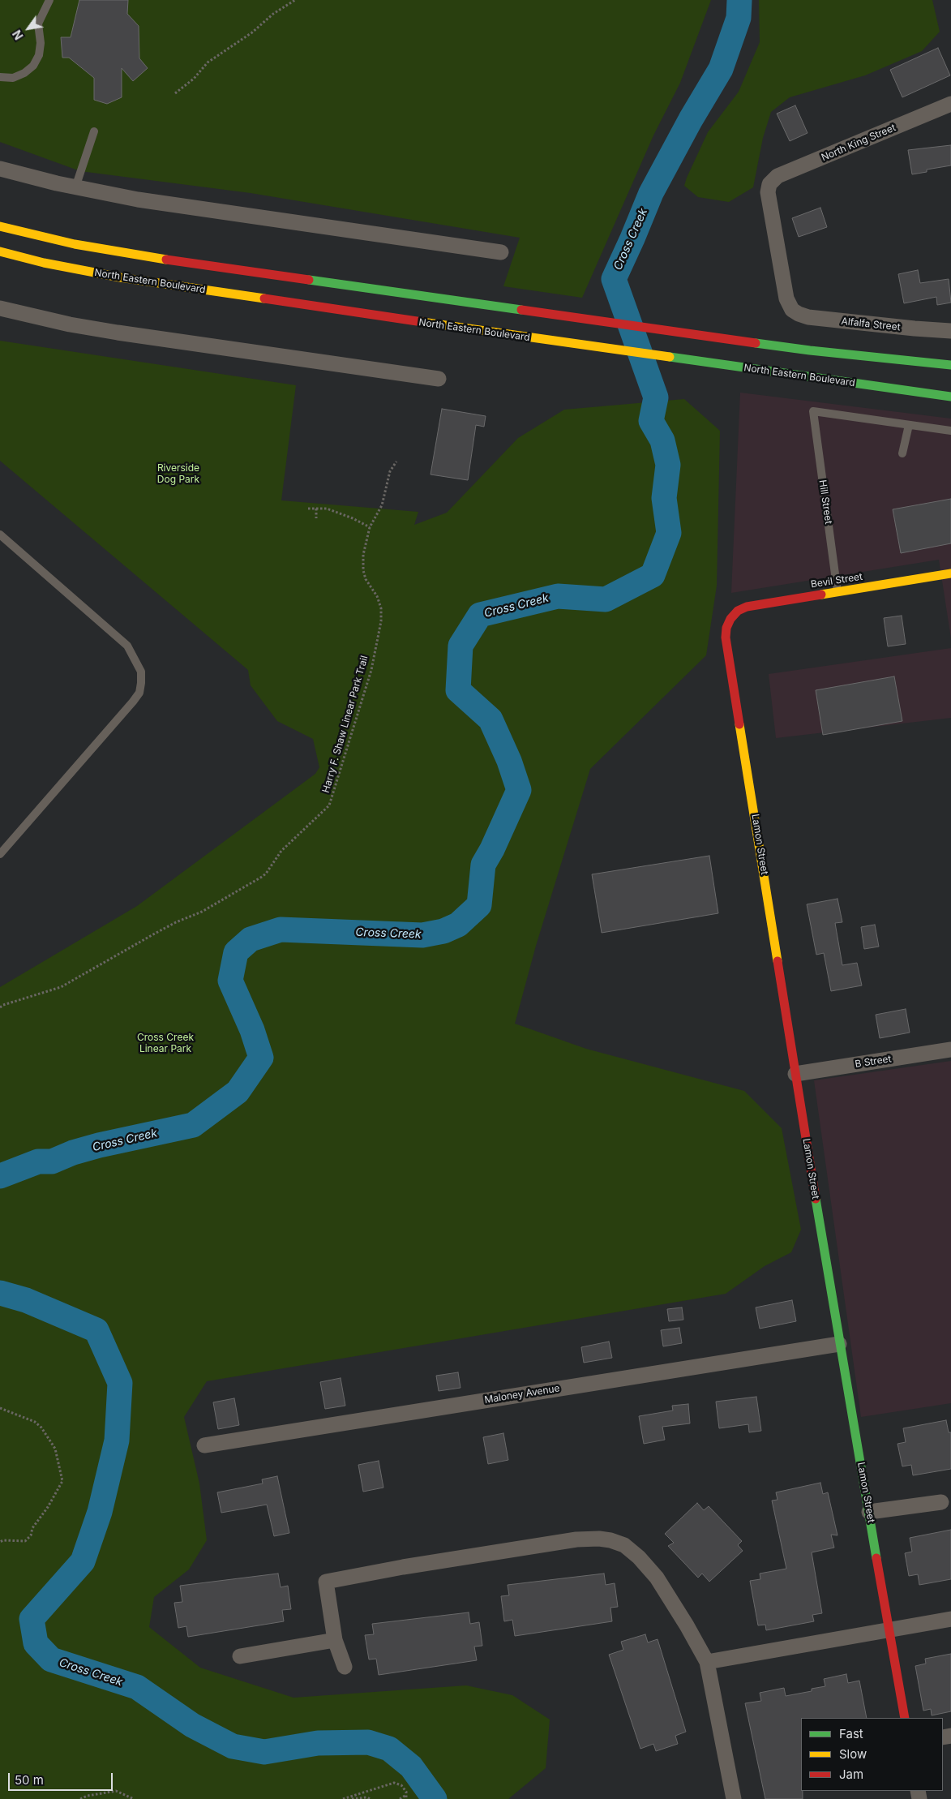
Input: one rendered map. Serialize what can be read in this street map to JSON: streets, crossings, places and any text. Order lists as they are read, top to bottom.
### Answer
{
  "streets": {
    "main road": ["North Eastern Boulevard", "Bevil Street", "Lamon Street"],
    "street": [
      "North King Street",
      "Alfalfa Street",
      "B Street",
      "Maloney Avenue"
    ],
    "lane": ["Hill Street"],
    "path": ["Harry F. Shaw Linear Park Trail"]
  },
  "crossings": [
    ["North King Street", "Alfalfa Street"],
    ["Hill Street", "Bevil Street"],
    ["Bevil Street", "Lamon Street"],
    ["Lamon Street", "B Street"],
    ["Lamon Street", "Maloney Avenue"]
  ],
  "water": ["Cross Creek"],
  "parks": ["Riverside Dog Park", "Cross Creek Linear Park"],
  "legend": ["Fast", "Slow", "Jam"],
  "scale_bar": "50 m",
  "north": "bottom left"
}
